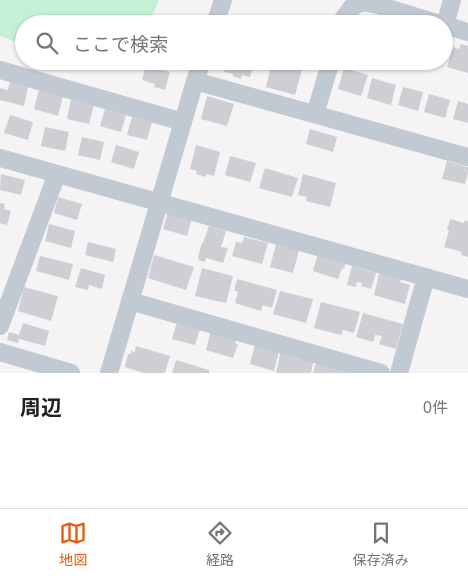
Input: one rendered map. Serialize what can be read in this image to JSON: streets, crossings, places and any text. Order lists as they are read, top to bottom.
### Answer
{
  "page": {
    "search": "ここで検索",
    "heading": ["周辺", "0件"],
    "nav": ["地図", "経路", "保存済み"]
  }
}
